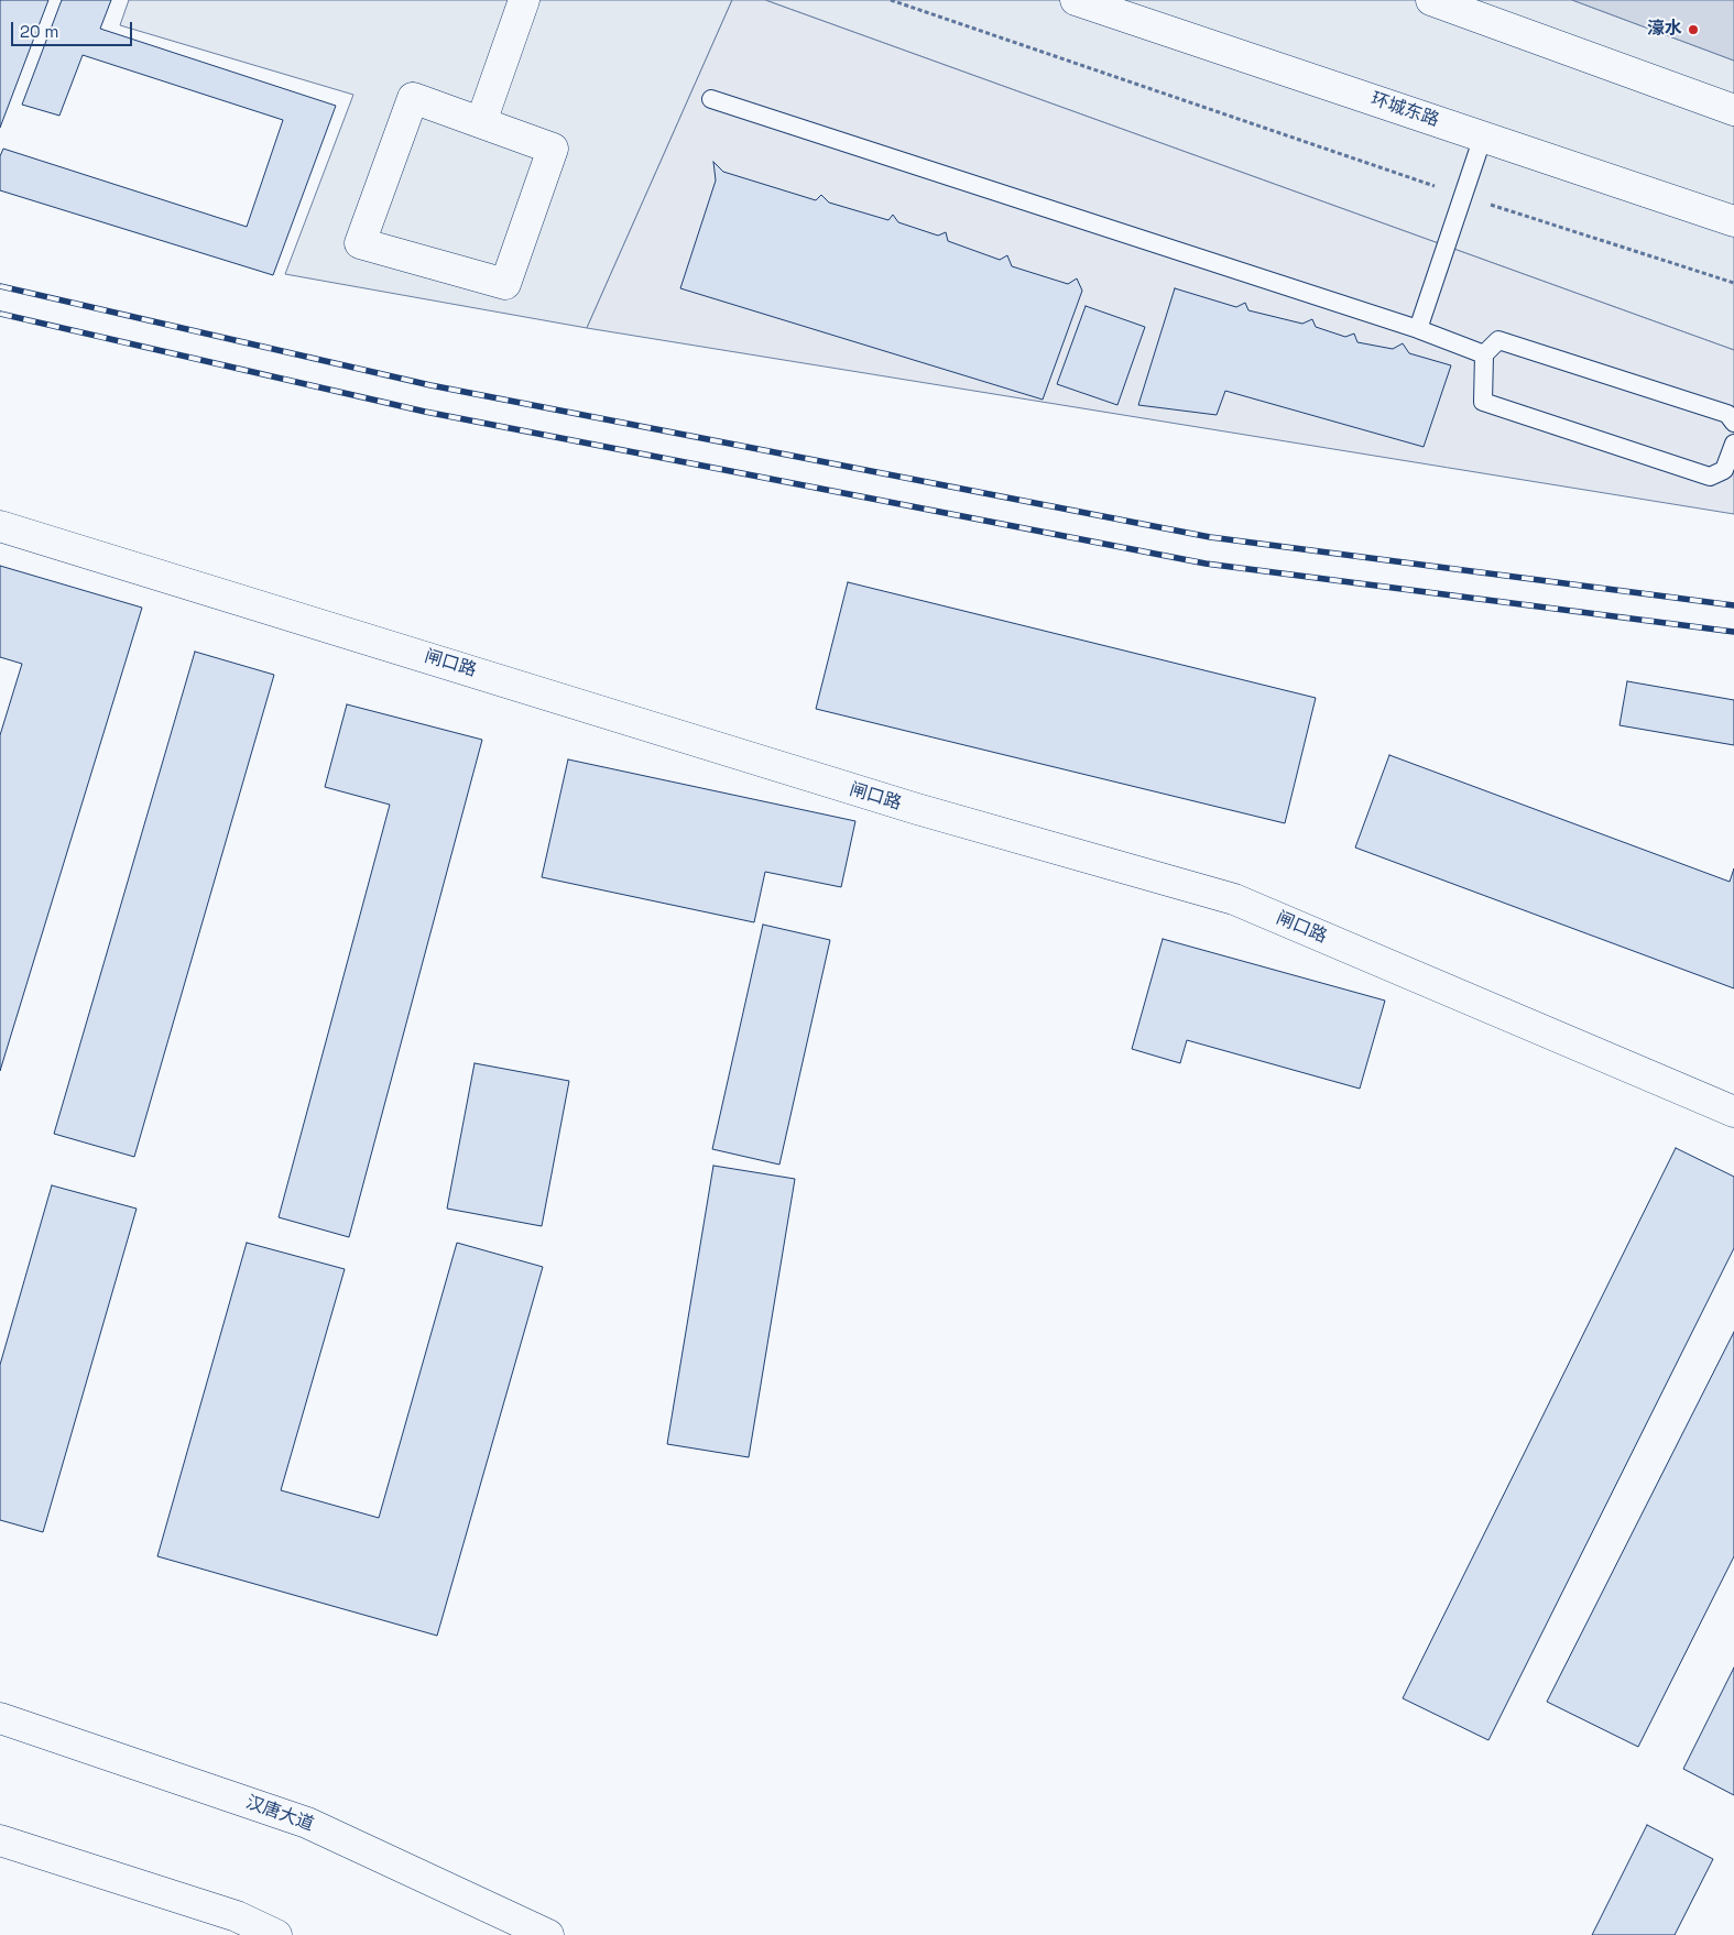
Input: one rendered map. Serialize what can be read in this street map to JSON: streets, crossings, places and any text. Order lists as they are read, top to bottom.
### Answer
{
  "streets": {
    "street": ["环城东路", "闸口路", "汉唐大道"]
  },
  "places": ["濠水"],
  "scale_bar": "20 m"
}
